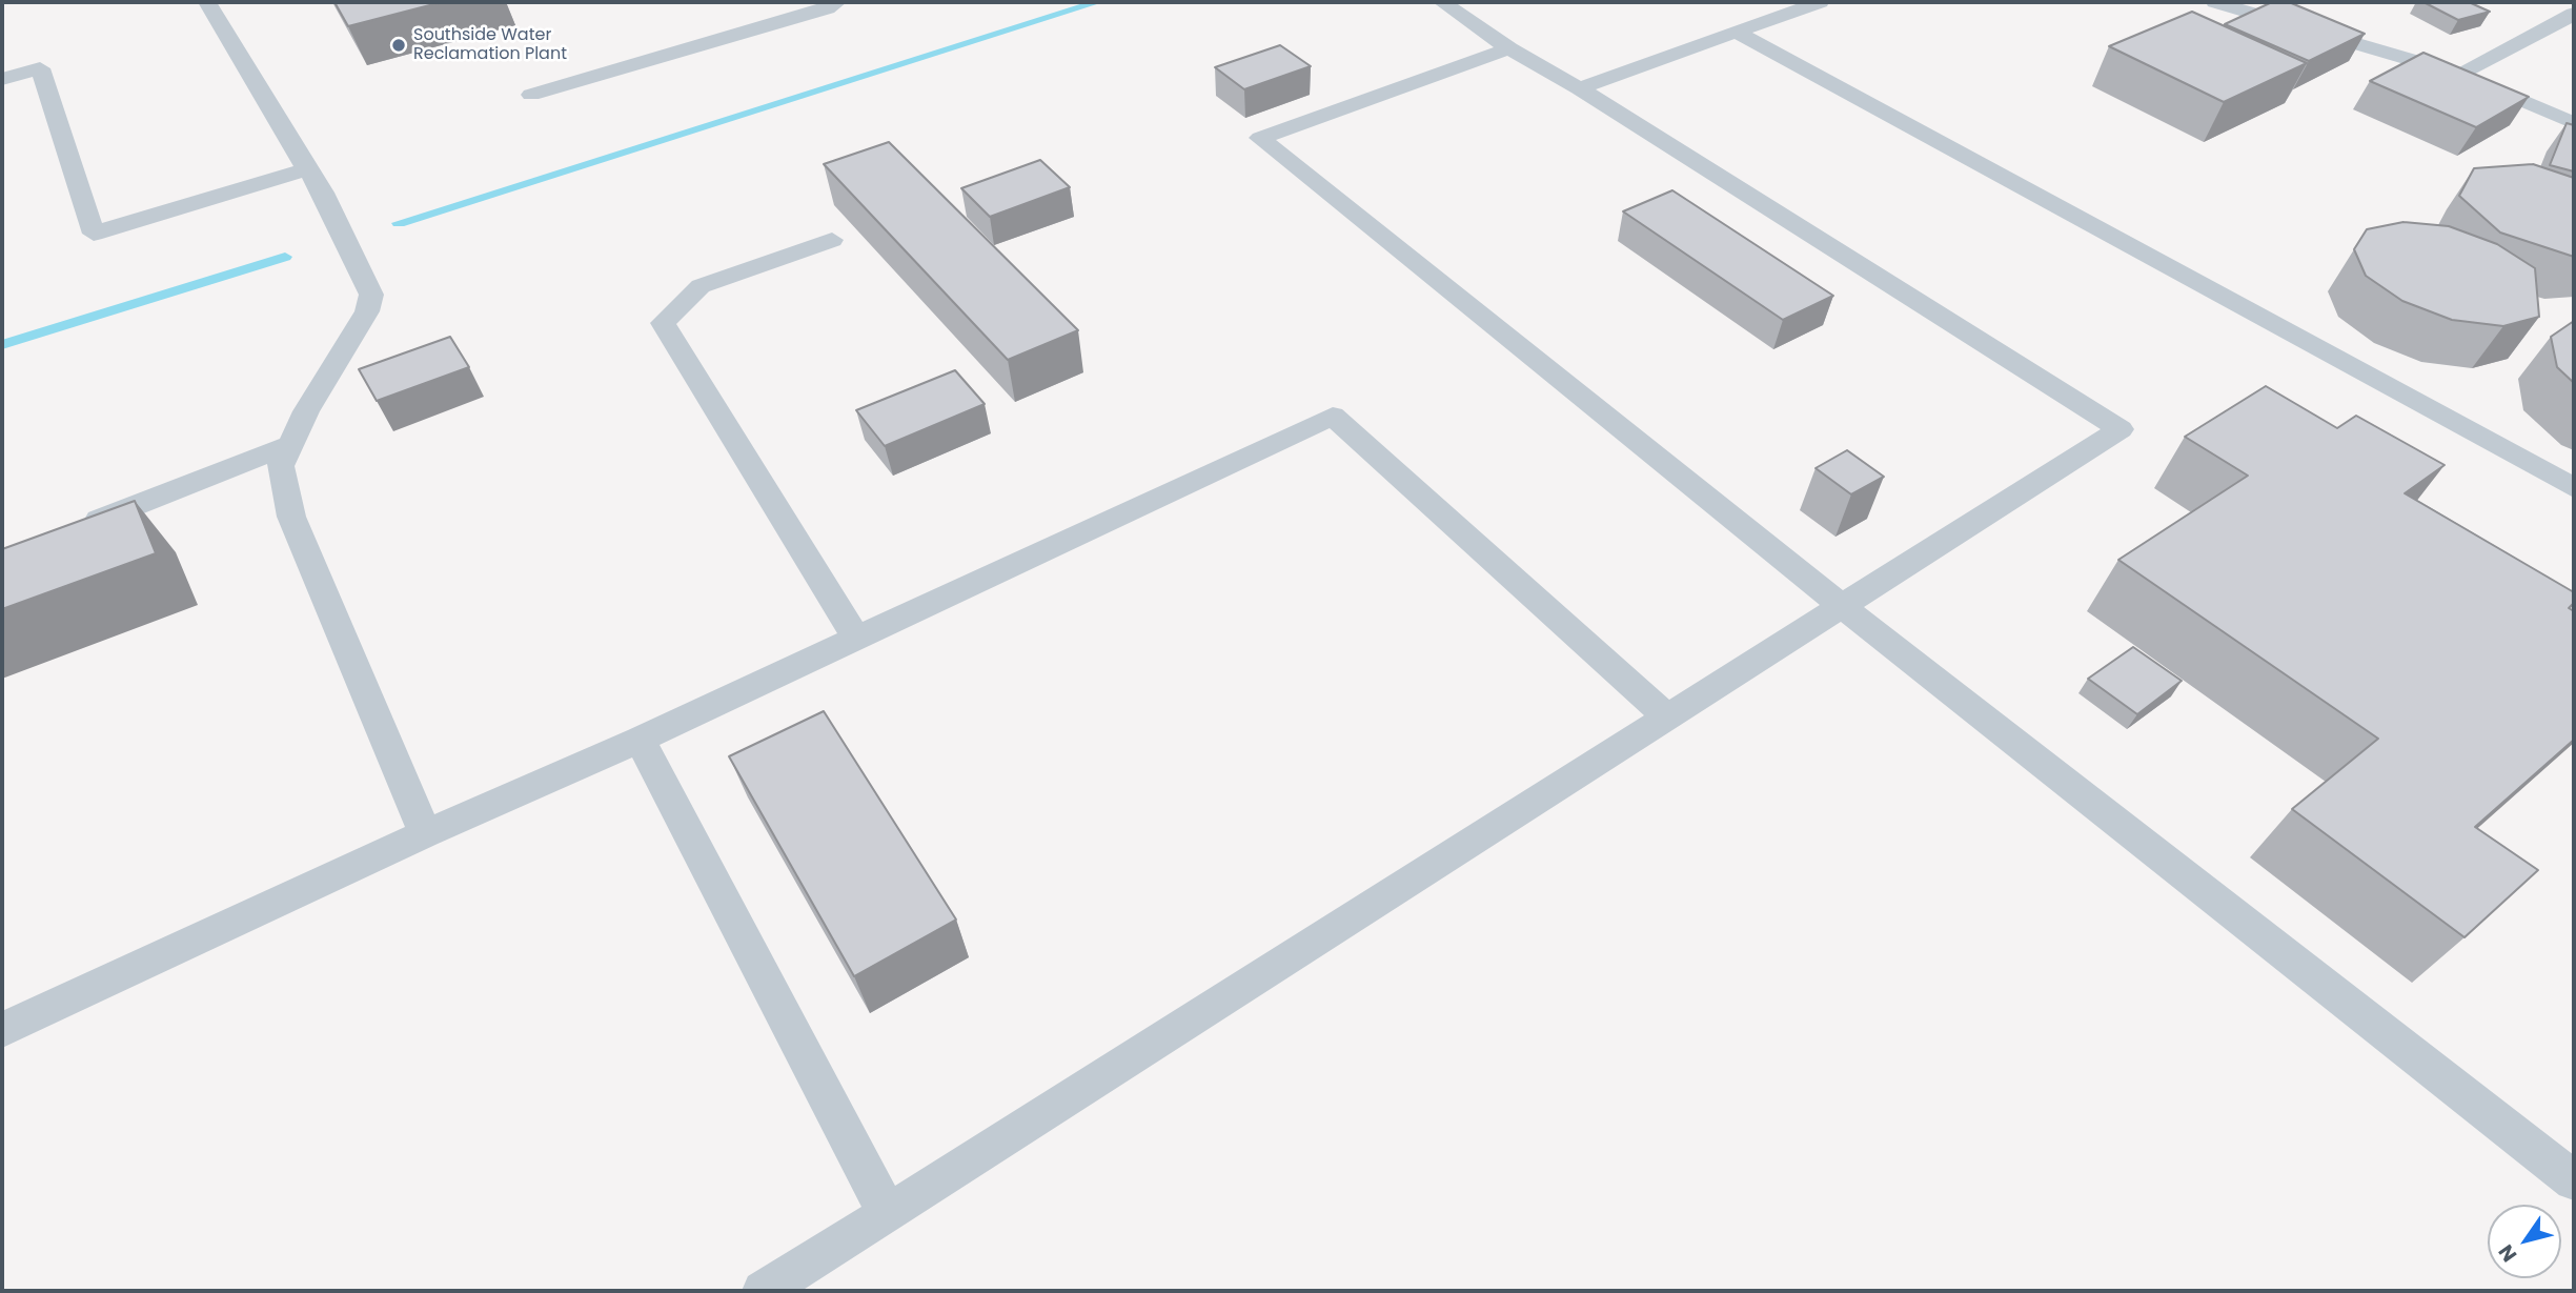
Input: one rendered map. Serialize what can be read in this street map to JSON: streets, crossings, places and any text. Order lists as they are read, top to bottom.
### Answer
{
  "places": ["Southside Water Reclamation Plant"],
  "north": "bottom left"
}
